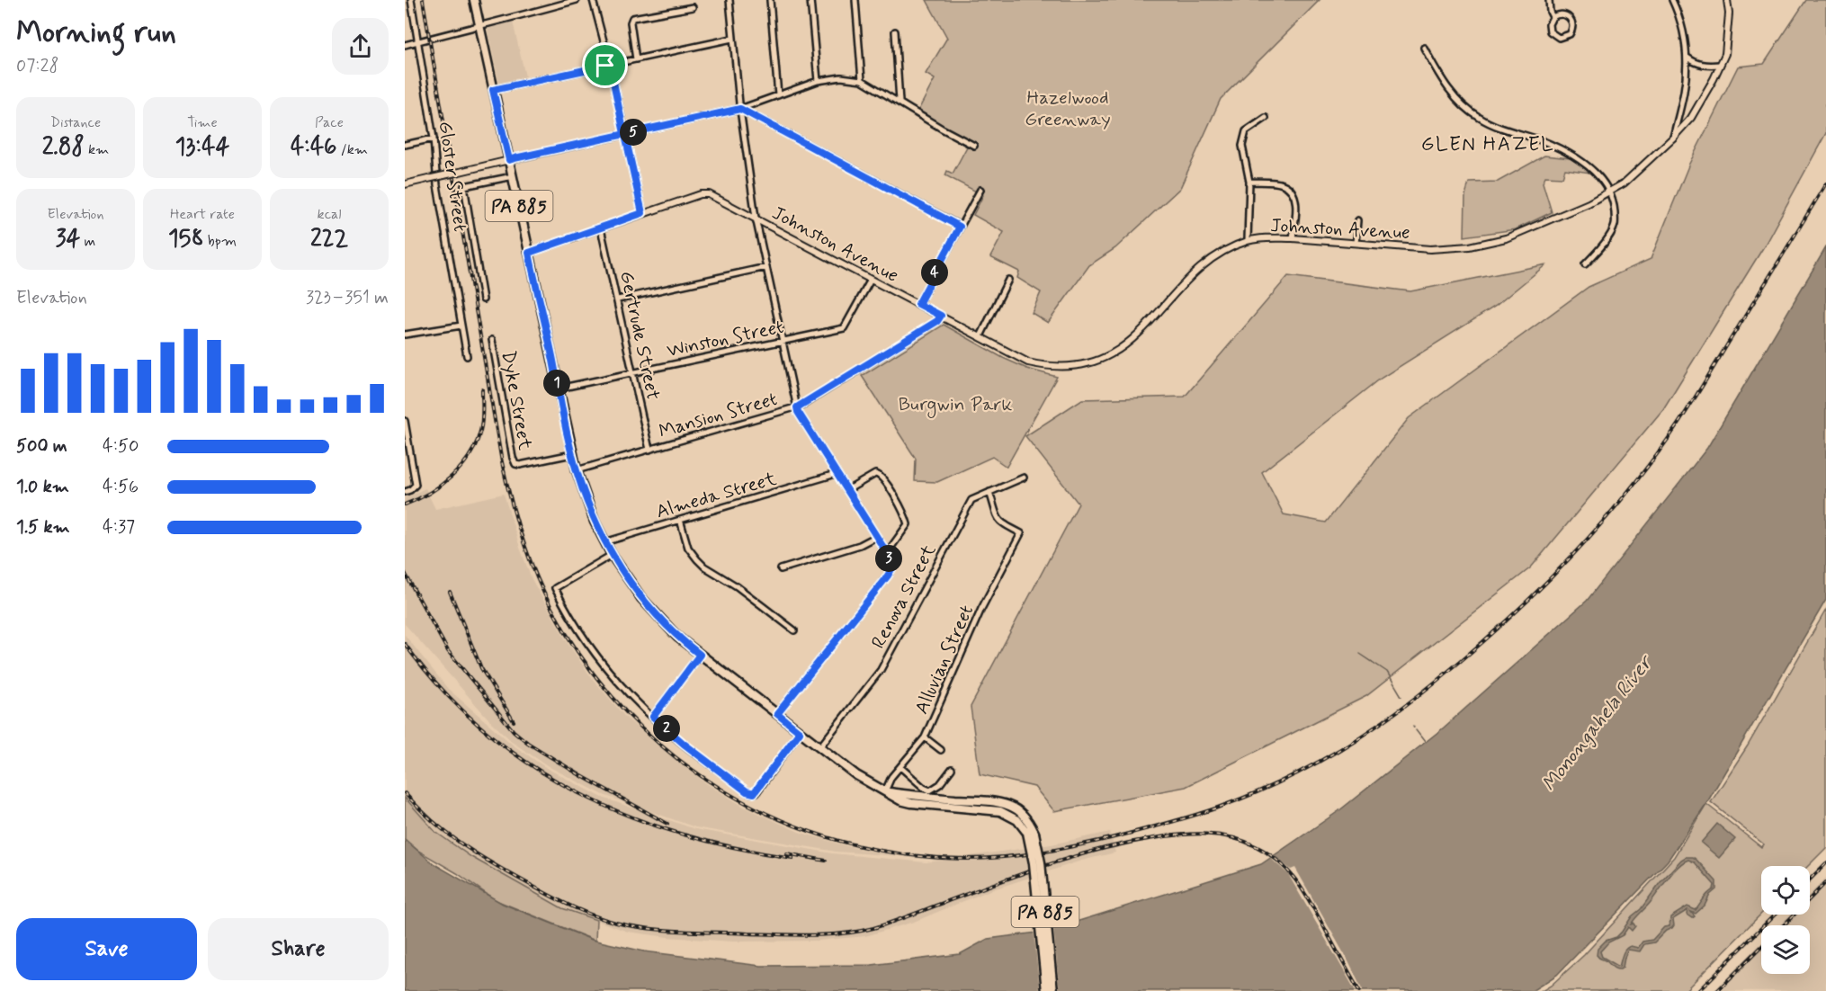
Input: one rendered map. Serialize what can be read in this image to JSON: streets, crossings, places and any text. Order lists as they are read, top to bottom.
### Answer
{
  "streets": {
    "main road": ["PA 885"],
    "street": [
      "Gloster Street",
      "Johnston Avenue",
      "Gertrude Street",
      "Winston Street",
      "Dyke Street",
      "Mansion Street",
      "Almeda Street",
      "Renova Street",
      "Alluvian Street"
    ]
  },
  "crossings": [
    ["PA 885", "Johnston Avenue"],
    ["PA 885", "Winston Street"],
    ["PA 885", "Dyke Street"],
    ["PA 885", "Mansion Street"],
    ["PA 885", "Almeda Street"],
    ["PA 885", "Renova Street"],
    ["PA 885", "Alluvian Street"],
    ["Johnston Avenue", "Gertrude Street"],
    ["Johnston Avenue", "Winston Street"],
    ["Johnston Avenue", "Mansion Street"],
    ["Gertrude Street", "Winston Street"],
    ["Gertrude Street", "Mansion Street"],
    ["Renova Street", "Alluvian Street"]
  ],
  "districts": ["GLEN HAZEL"],
  "water": ["Monongahela River"],
  "parks": ["Hazelwood Greenway", "Burgwin Park"],
  "page": {
    "heading": ["Morning run", "07:28"],
    "stats": [
      ["Distance", "2.88 km"],
      ["Time", "13:44"],
      ["Pace", "4:46 /km"],
      ["Elevation", "34 m"],
      ["Heart rate", "158 bpm"],
      ["kcal", "222"]
    ],
    "pins": [
      "5",
      "4",
      "1",
      "3",
      "2"
    ],
    "chart": ["Elevation", "323–351 m"],
    "list": [
      {
        "name": "500 m",
        "note": "4:50"
      },
      {
        "name": "1.0 km",
        "note": "4:56"
      },
      {
        "name": "1.5 km",
        "note": "4:37"
      }
    ],
    "buttons": ["Save", "Share"]
  }
}
